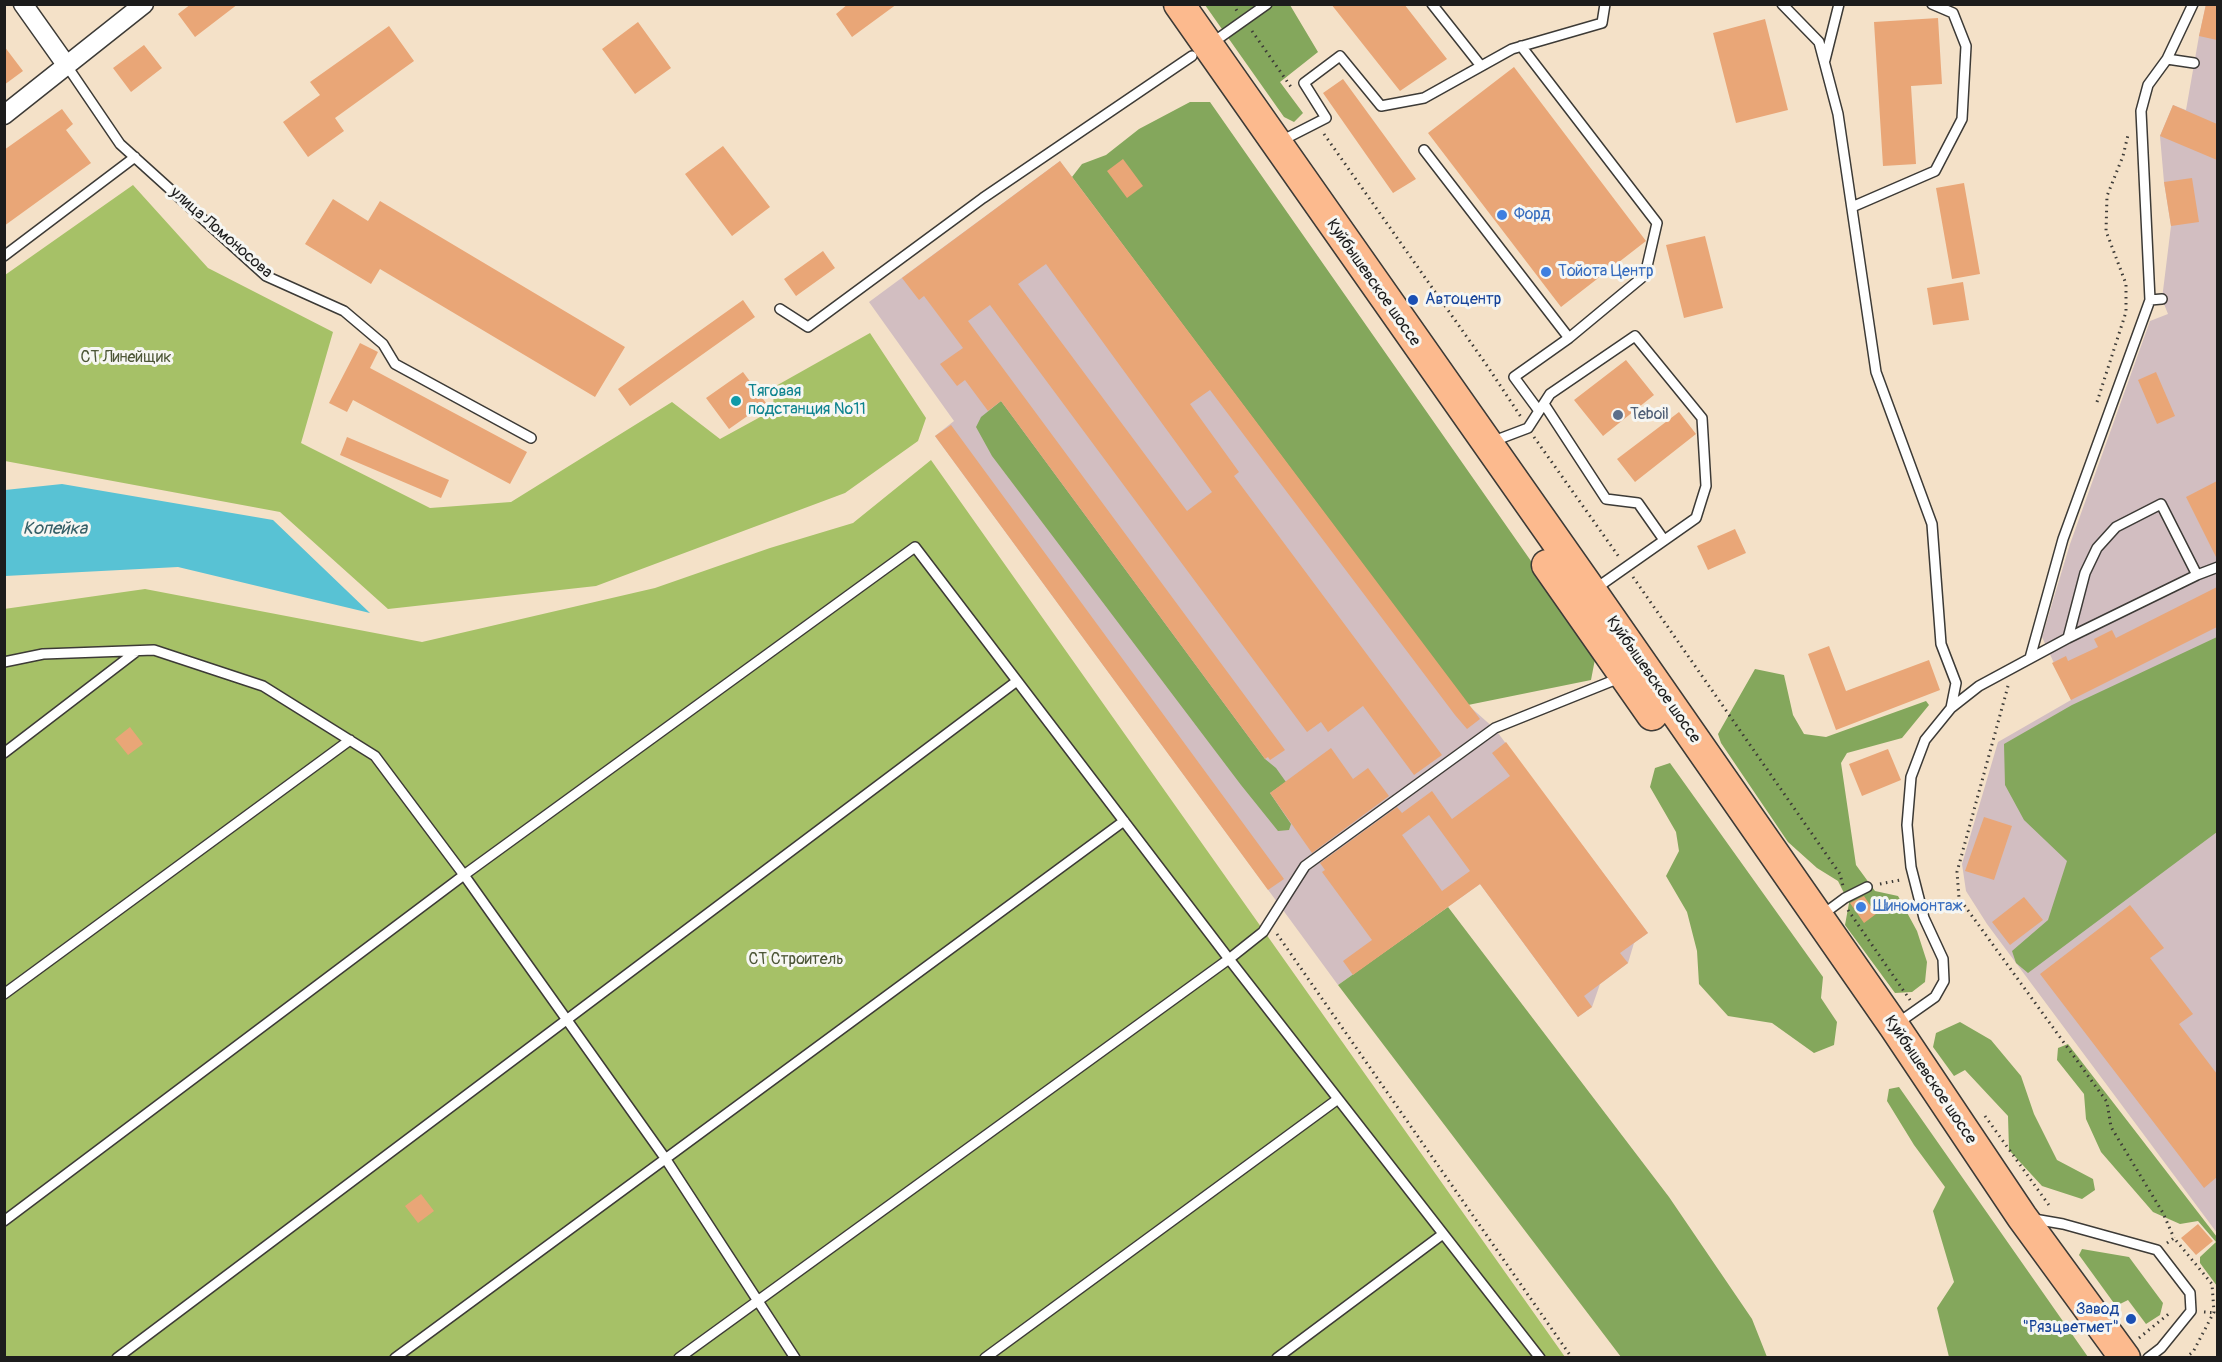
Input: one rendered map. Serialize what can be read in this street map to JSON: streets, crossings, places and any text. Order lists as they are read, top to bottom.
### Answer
{
  "streets": {
    "main road": ["Куйбышевское шоссе"],
    "street": ["улица Ломоносова"]
  },
  "water": ["Копейка"],
  "parks": ["СТ Линейщик", "СТ Строитель"],
  "places": [
    "Форд",
    "Тойота Центр",
    "Автоцентр",
    "Тяговая подстанция №11",
    "Teboil",
    "Шиномонтаж",
    "Завод \"Рязцветмет\""
  ]
}
